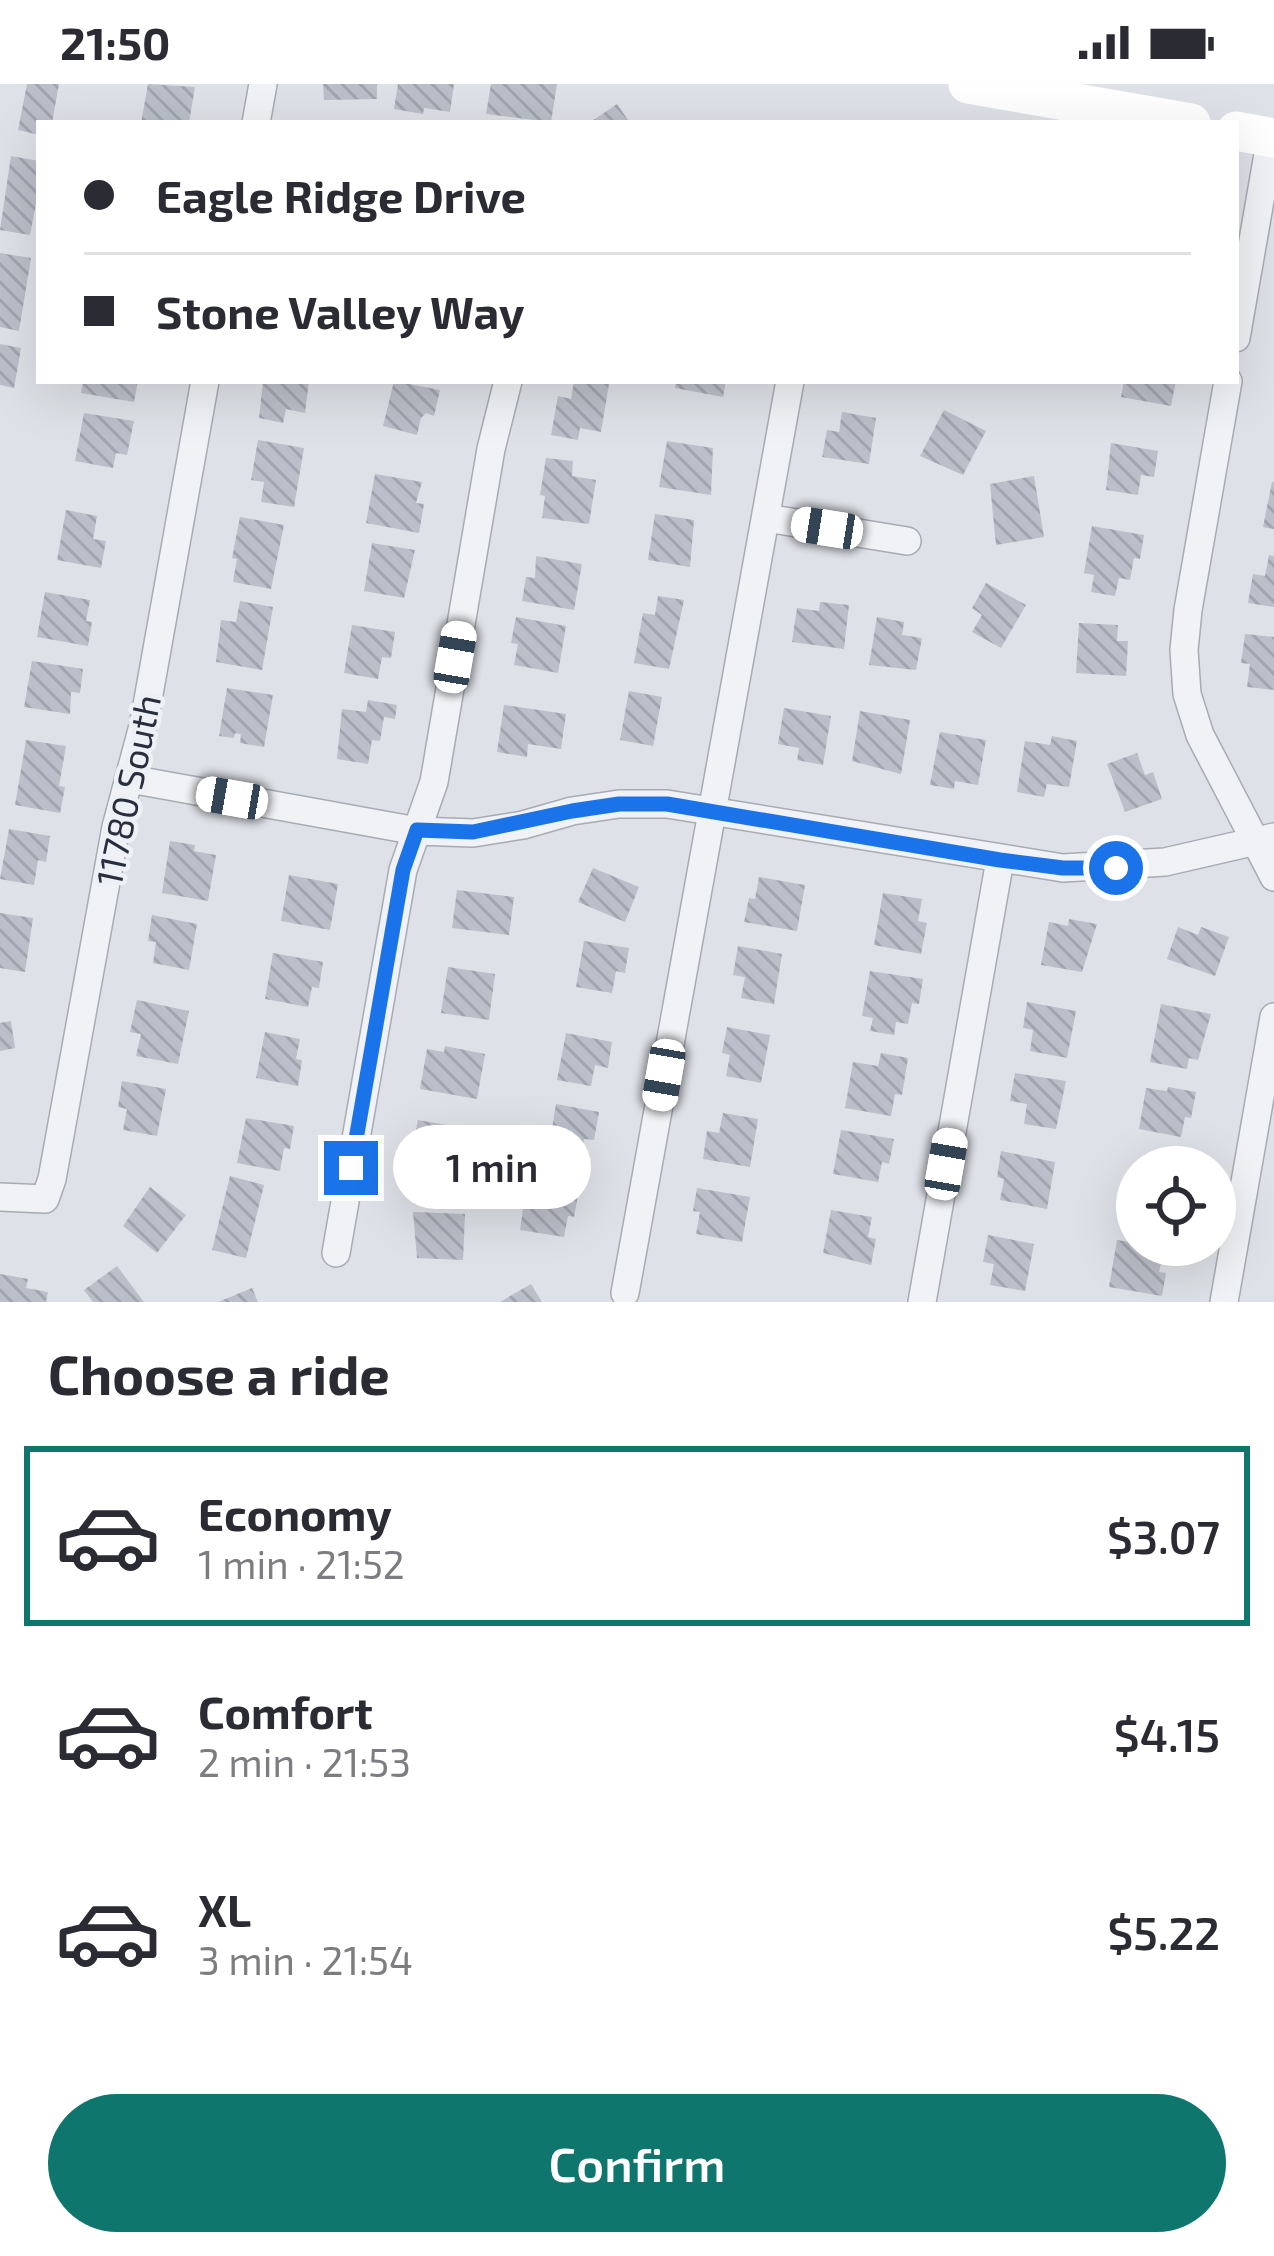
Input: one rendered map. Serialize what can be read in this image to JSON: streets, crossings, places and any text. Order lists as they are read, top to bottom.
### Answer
{
  "streets": {
    "street": ["11780 South"]
  },
  "page": {
    "status": "21:50",
    "banner": ["Eagle Ridge Drive", "Stone Valley Way"],
    "bubble": "1 min",
    "heading": "Choose a ride",
    "list": [
      {
        "name": "Economy",
        "note": "1 min · 21:52",
        "value": "$3.07"
      },
      {
        "name": "Comfort",
        "note": "2 min · 21:53",
        "value": "$4.15"
      },
      {
        "name": "XL",
        "note": "3 min · 21:54",
        "value": "$5.22"
      }
    ],
    "buttons": "Confirm"
  }
}
